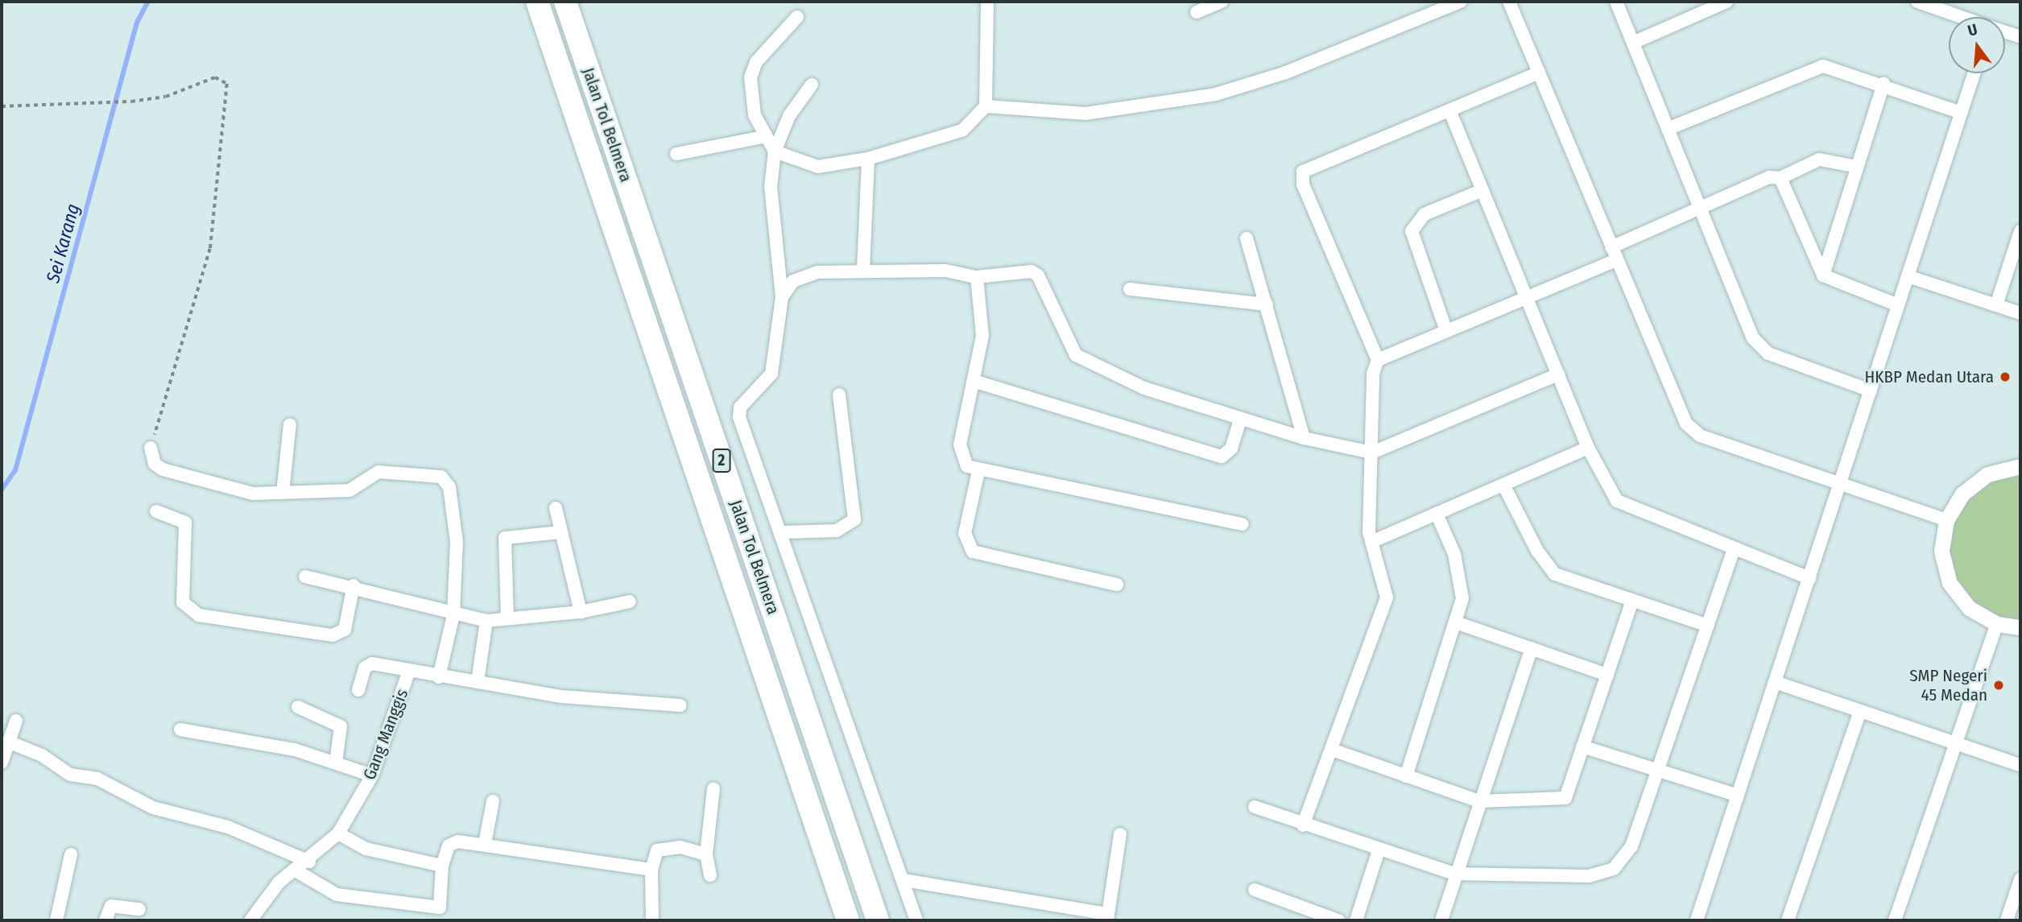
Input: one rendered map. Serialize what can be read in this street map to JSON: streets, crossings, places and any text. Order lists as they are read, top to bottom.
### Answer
{
  "streets": {
    "highway": ["Jalan Tol Belmera", "2"],
    "street": ["Gang Manggis"]
  },
  "water": ["Sei Karang"],
  "places": ["HKBP Medan Utara", "SMP Negeri 45 Medan"],
  "north": "top"
}
